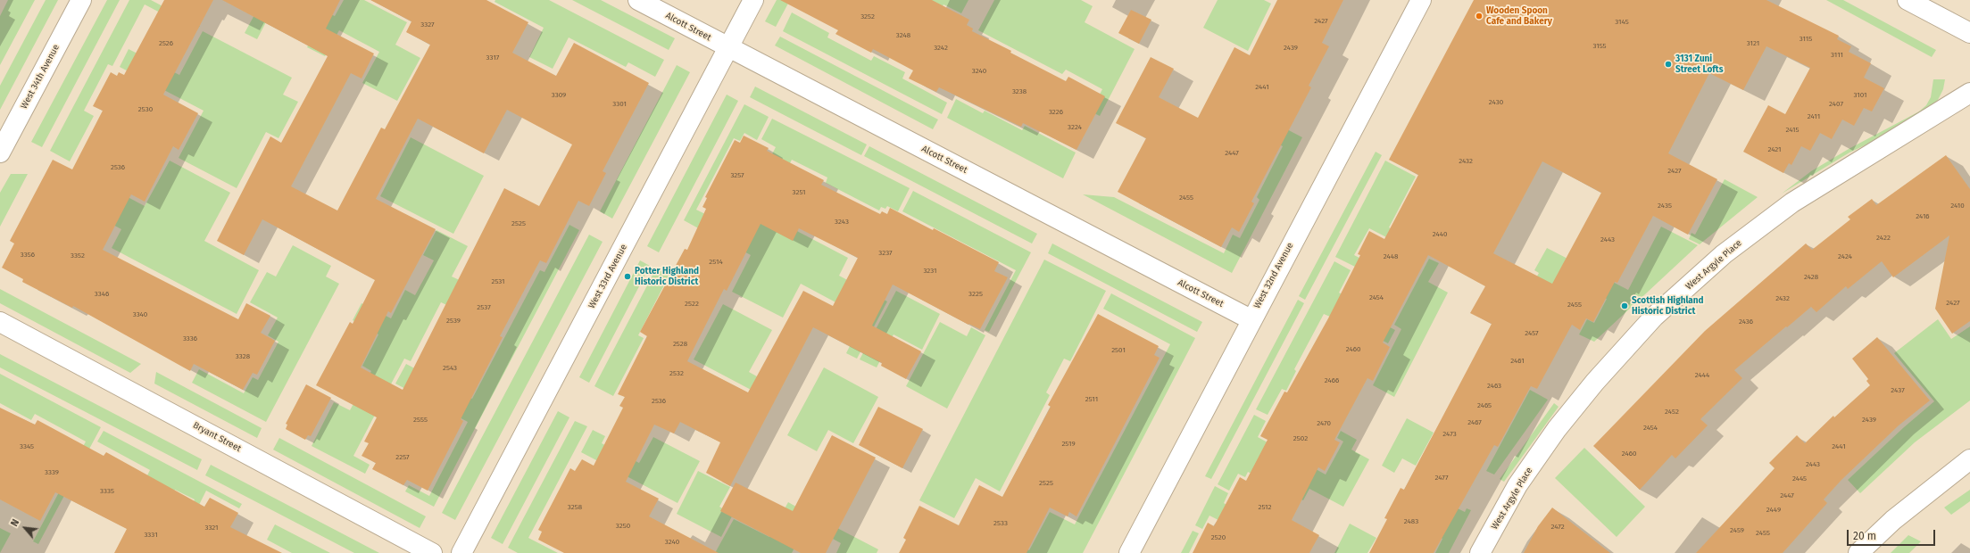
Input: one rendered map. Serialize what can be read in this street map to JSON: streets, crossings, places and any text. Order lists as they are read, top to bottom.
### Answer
{
  "streets": {
    "street": [
      "Alcott Street",
      "West 34th Avenue",
      "West Argyle Place",
      "West 32nd Avenue",
      "West 33rd Avenue",
      "Bryant Street"
    ]
  },
  "crossings": [
    ["Alcott Street", "West 32nd Avenue"],
    ["Alcott Street", "West 33rd Avenue"]
  ],
  "places": [
    "Wooden Spoon Cafe and Bakery",
    "3131 Zuni Street Lofts",
    "Potter Highland Historic District",
    "Scottish Highland Historic District"
  ],
  "house_numbers": [
    "3252",
    "2427",
    "3145",
    "3327",
    "3248",
    "3115",
    "2526",
    "3121",
    "3155",
    "3242",
    "2439",
    "3111",
    "3317",
    "3240",
    "2441",
    "3238",
    "3309",
    "3101",
    "2430",
    "3301",
    "2407",
    "2530",
    "3226",
    "2411",
    "3224",
    "2415",
    "2421",
    "2447",
    "2432",
    "2536",
    "2427",
    "3257",
    "3251",
    "2455",
    "2435",
    "2410",
    "2416",
    "3243",
    "2525",
    "2440",
    "2422",
    "2443",
    "3237",
    "3356",
    "3352",
    "2448",
    "2424",
    "2514",
    "3231",
    "2428",
    "2531",
    "3346",
    "3225",
    "2454",
    "2432",
    "2427",
    "2522",
    "2455",
    "2537",
    "3340",
    "2539",
    "2436",
    "2457",
    "3336",
    "2528",
    "2460",
    "2501",
    "3328",
    "2461",
    "2543",
    "2532",
    "2444",
    "2466",
    "2463",
    "2437",
    "2511",
    "2536",
    "2465",
    "2452",
    "2555",
    "2439",
    "2467",
    "2470",
    "2454",
    "2473",
    "2502",
    "2519",
    "3345",
    "2441",
    "2460",
    "2257",
    "2443",
    "3339",
    "2477",
    "2445",
    "2525",
    "3335",
    "2447",
    "3258",
    "2512",
    "2449",
    "2483",
    "2533",
    "3250",
    "2472",
    "3321",
    "2459",
    "2455",
    "3331",
    "2520",
    "3240"
  ],
  "scale_bar": "20 m",
  "north": "top left"
}
